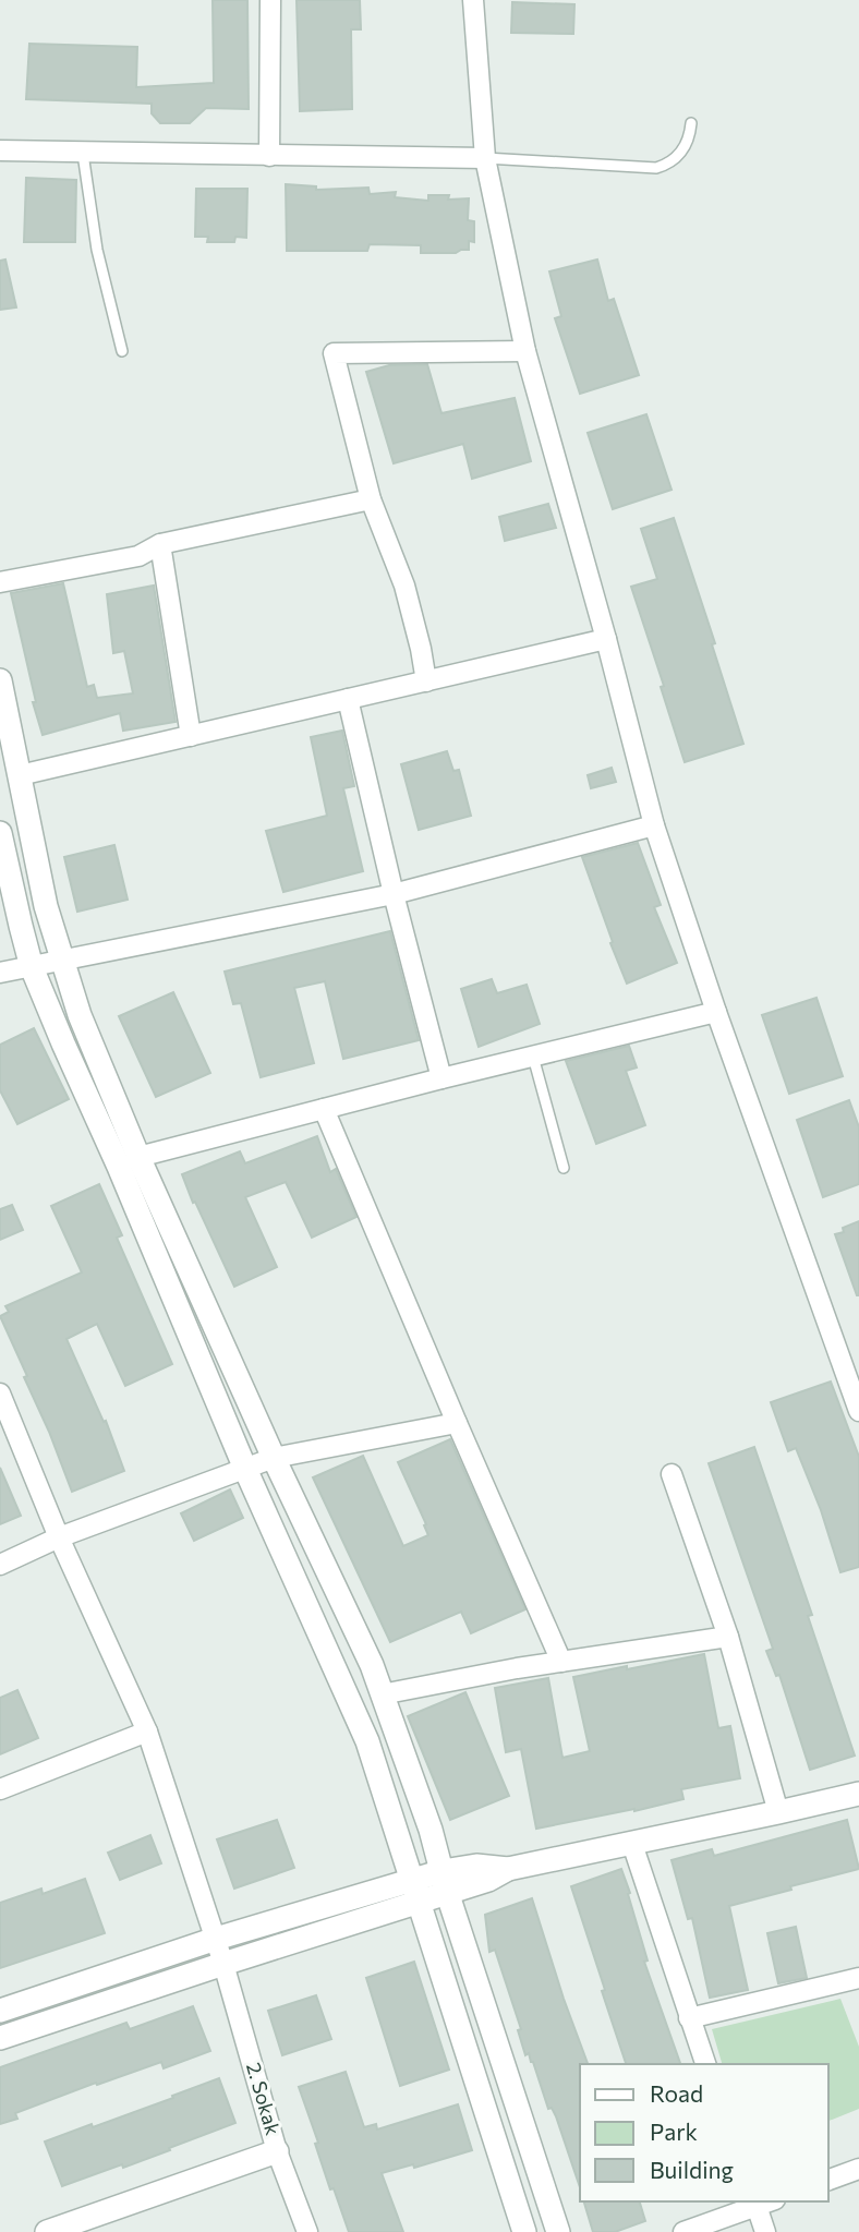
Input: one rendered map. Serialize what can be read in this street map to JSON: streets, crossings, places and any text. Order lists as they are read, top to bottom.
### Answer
{
  "streets": {
    "street": ["2. Sokak"]
  },
  "legend": ["Road", "Park", "Building"]
}
